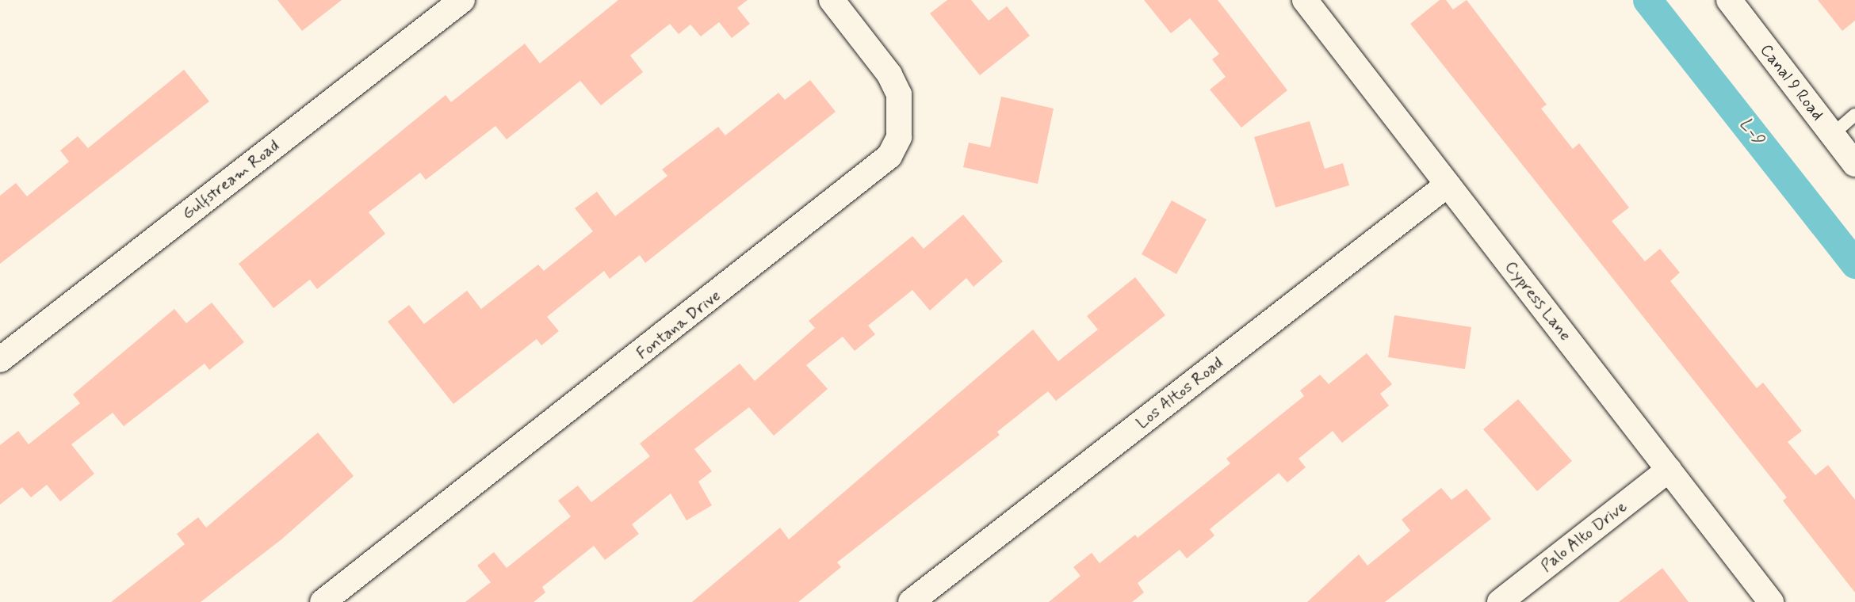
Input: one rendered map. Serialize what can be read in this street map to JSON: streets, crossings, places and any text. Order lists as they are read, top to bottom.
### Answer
{
  "streets": {
    "street": [
      "Canal 9 Road",
      "Gulfstream Road",
      "Cypress Lane",
      "Fontana Drive",
      "Los Altos Road",
      "Palo Alto Drive"
    ]
  },
  "crossings": [
    ["Cypress Lane", "Los Altos Road"],
    ["Cypress Lane", "Palo Alto Drive"]
  ],
  "water": ["L-9"]
}
